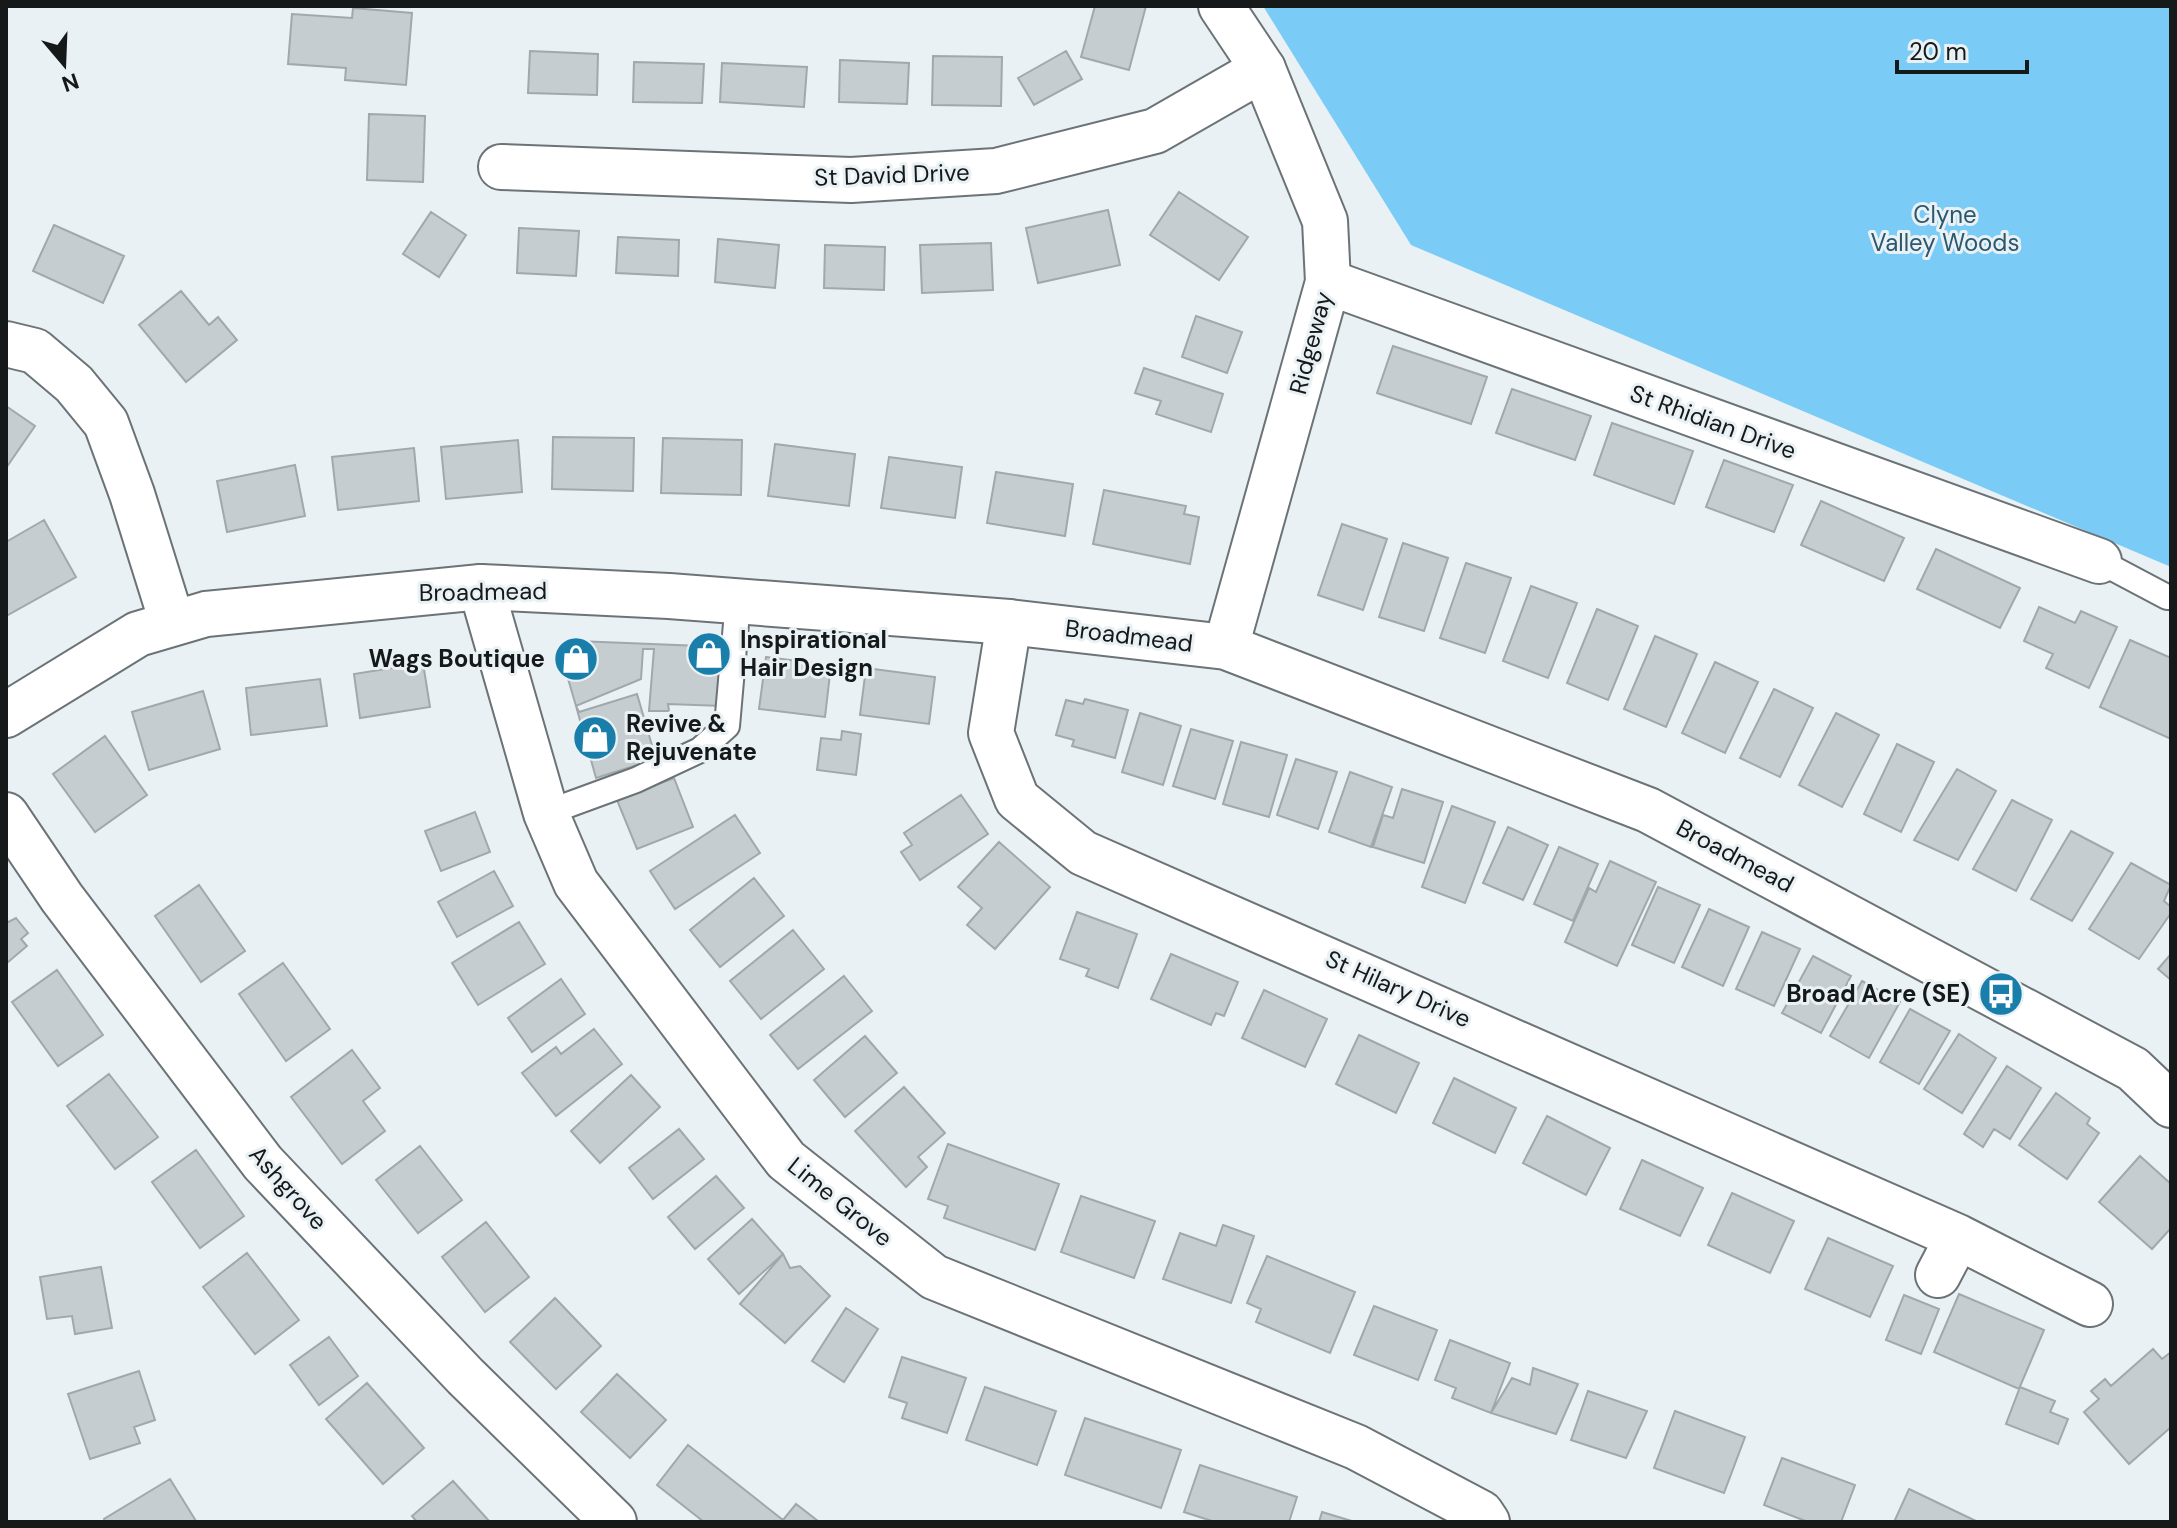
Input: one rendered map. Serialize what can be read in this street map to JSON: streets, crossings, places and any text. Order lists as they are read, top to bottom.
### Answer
{
  "streets": {
    "street": [
      "St David Drive",
      "Ridgeway",
      "St Rhidian Drive",
      "Broadmead",
      "St Hilary Drive",
      "Ashgrove",
      "Lime Grove"
    ]
  },
  "crossings": [
    ["St David Drive", "Ridgeway"],
    ["Ridgeway", "St Rhidian Drive"],
    ["Ridgeway", "Broadmead"],
    ["Broadmead", "St Hilary Drive"],
    ["Broadmead", "Lime Grove"]
  ],
  "parks": ["Clyne Valley Woods"],
  "places": {
    "shop": ["Inspirational Hair Design", "Wags Boutique", "Revive & Rejuvenate"],
    "bus stop": ["Broad Acre (SE)"]
  },
  "scale_bar": "20 m",
  "north": "bottom"
}
